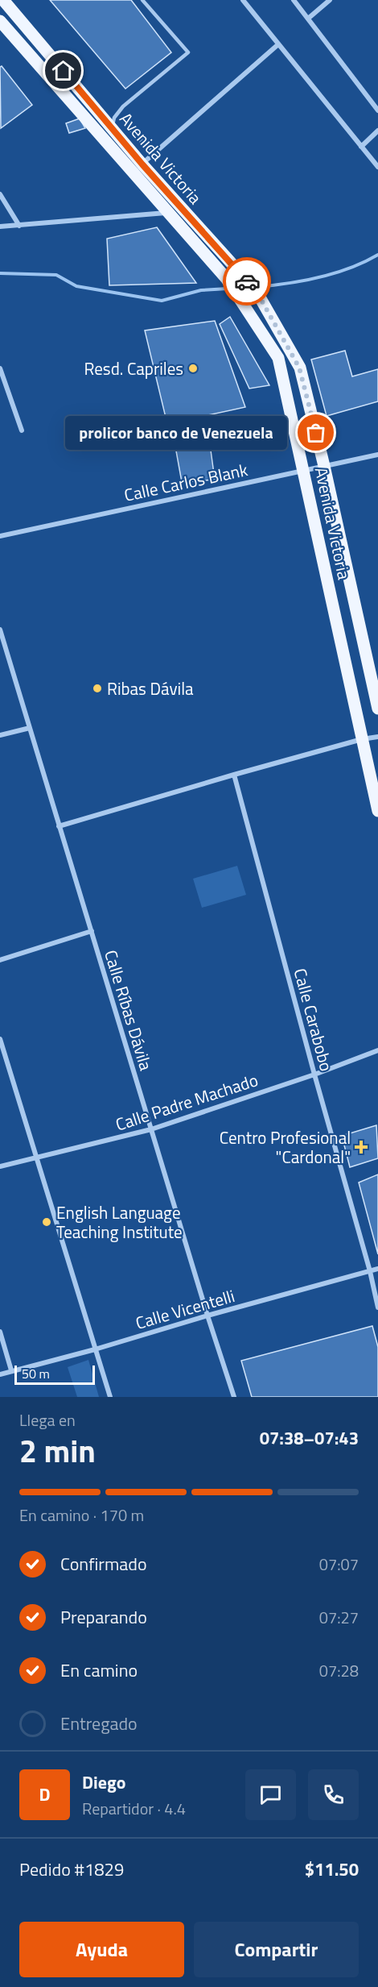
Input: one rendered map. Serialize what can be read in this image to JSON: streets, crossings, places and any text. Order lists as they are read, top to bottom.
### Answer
{
  "streets": {
    "main road": ["Avenida Victoria"],
    "street": [
      "Calle Carlos Blank",
      "Calle Ríbas Dávila",
      "Calle Carabobo",
      "Calle Padre Machado",
      "Calle Vicentelli"
    ]
  },
  "crossings": [
    ["Avenida Victoria", "Calle Carlos Blank"],
    ["Calle Ríbas Dávila", "Calle Padre Machado"],
    ["Calle Ríbas Dávila", "Calle Vicentelli"],
    ["Calle Carabobo", "Calle Padre Machado"],
    ["Calle Carabobo", "Calle Vicentelli"]
  ],
  "places": {
    "other": [
      "Resd. Capriles",
      "prolicor banco de Venezuela",
      "Ribas Dávila",
      "English Language Teaching Institute"
    ],
    "health": ["Centro Profesional \"Cardonal\""]
  },
  "scale_bar": "50 m",
  "page": {
    "bubble": "prolicor banco de Venezuela",
    "scale": "50 m",
    "heading": ["2 min", "Llega en", "07:38–07:43"],
    "panel": [
      "Diego",
      "Repartidor · 4.4",
      "Pedido #1829",
      "$11.50"
    ],
    "bar": "En camino · 170 m",
    "list": [
      ["Confirmado", "07:07"],
      ["Preparando", "07:27"],
      ["En camino", "07:28"],
      "Entregado"
    ],
    "round": "D",
    "buttons": ["Ayuda", "Compartir"]
  }
}
